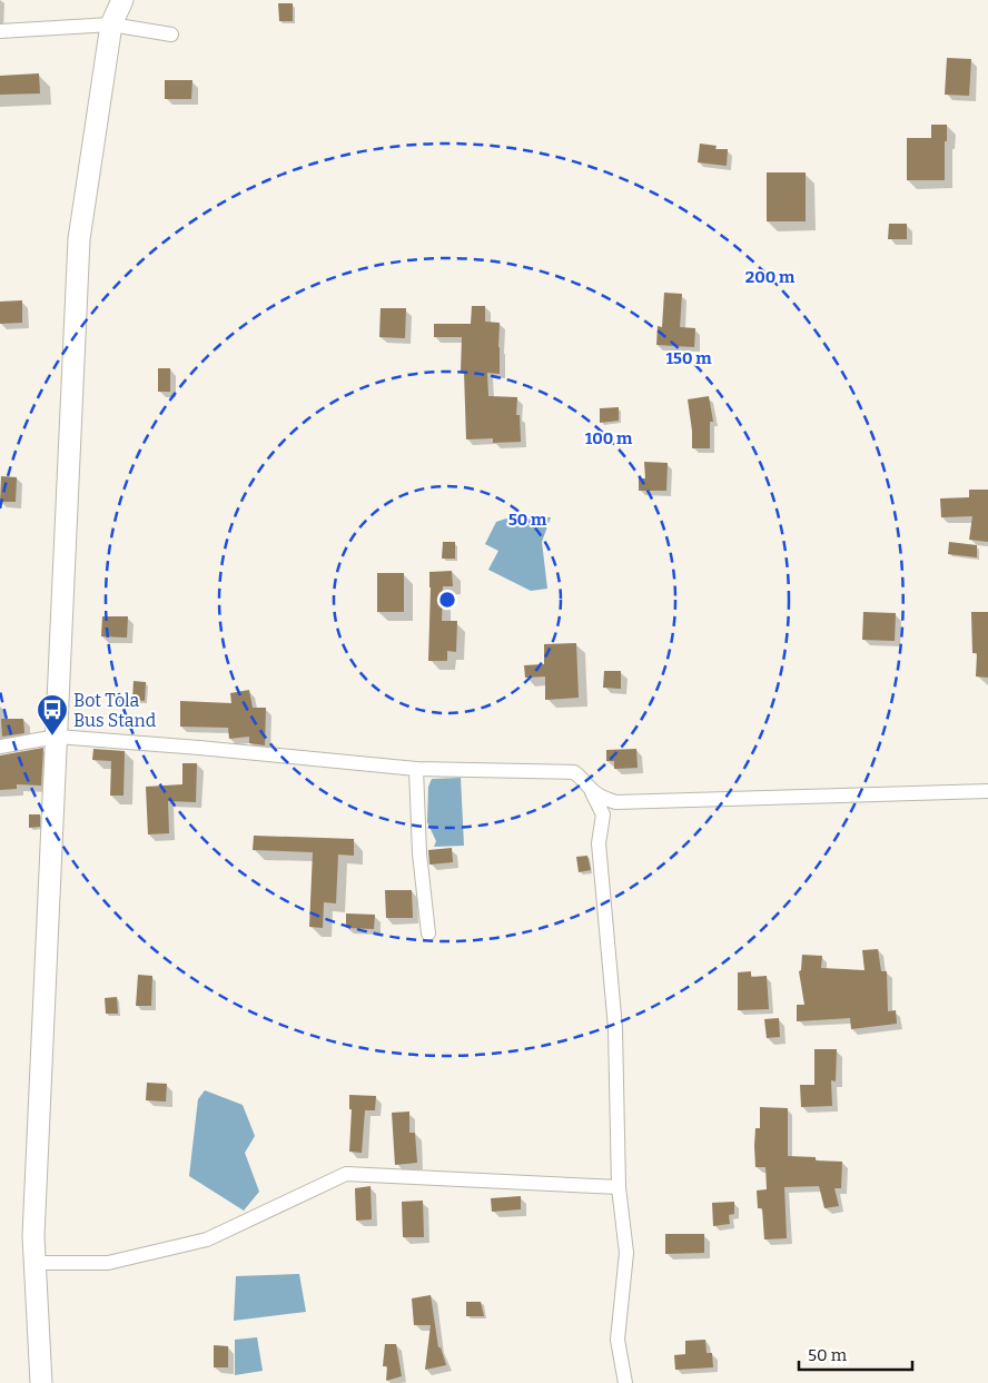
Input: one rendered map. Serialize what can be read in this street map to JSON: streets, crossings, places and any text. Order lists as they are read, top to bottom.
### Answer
{
  "places": {
    "bus stop": ["Bot Tola Bus Stand"]
  },
  "scale_bar": "50 m",
  "rings": [
    "200 m",
    "150 m",
    "100 m",
    "50 m"
  ]
}
